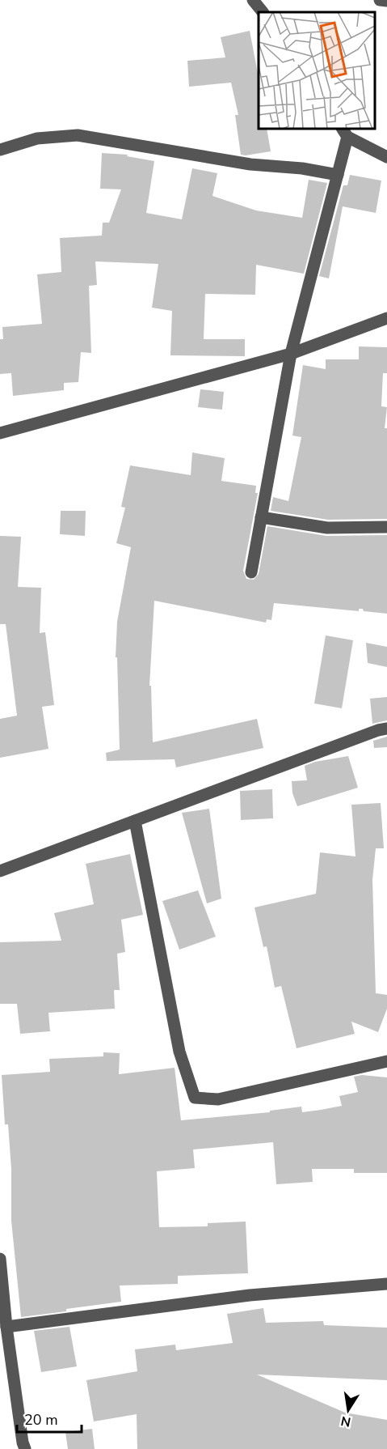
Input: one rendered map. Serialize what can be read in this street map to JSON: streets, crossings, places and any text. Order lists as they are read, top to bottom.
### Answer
{
  "scale_bar": "20 m",
  "north": "bottom"
}
